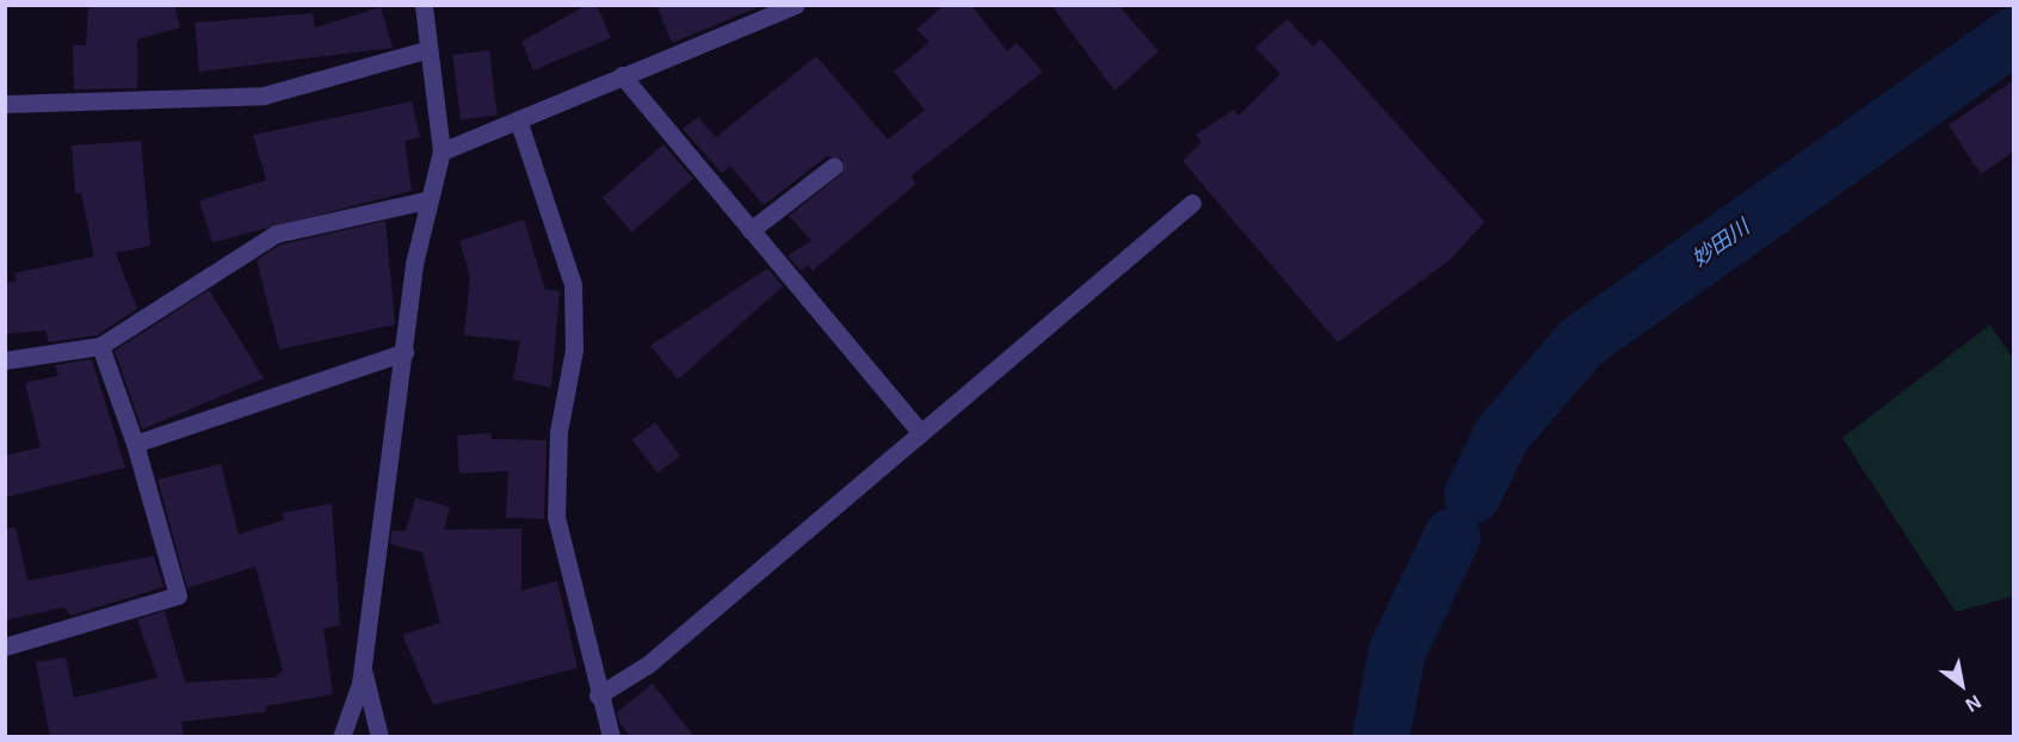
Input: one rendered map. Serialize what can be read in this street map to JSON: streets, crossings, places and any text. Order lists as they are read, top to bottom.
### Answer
{
  "water": ["妙田川"],
  "north": "bottom right"
}
